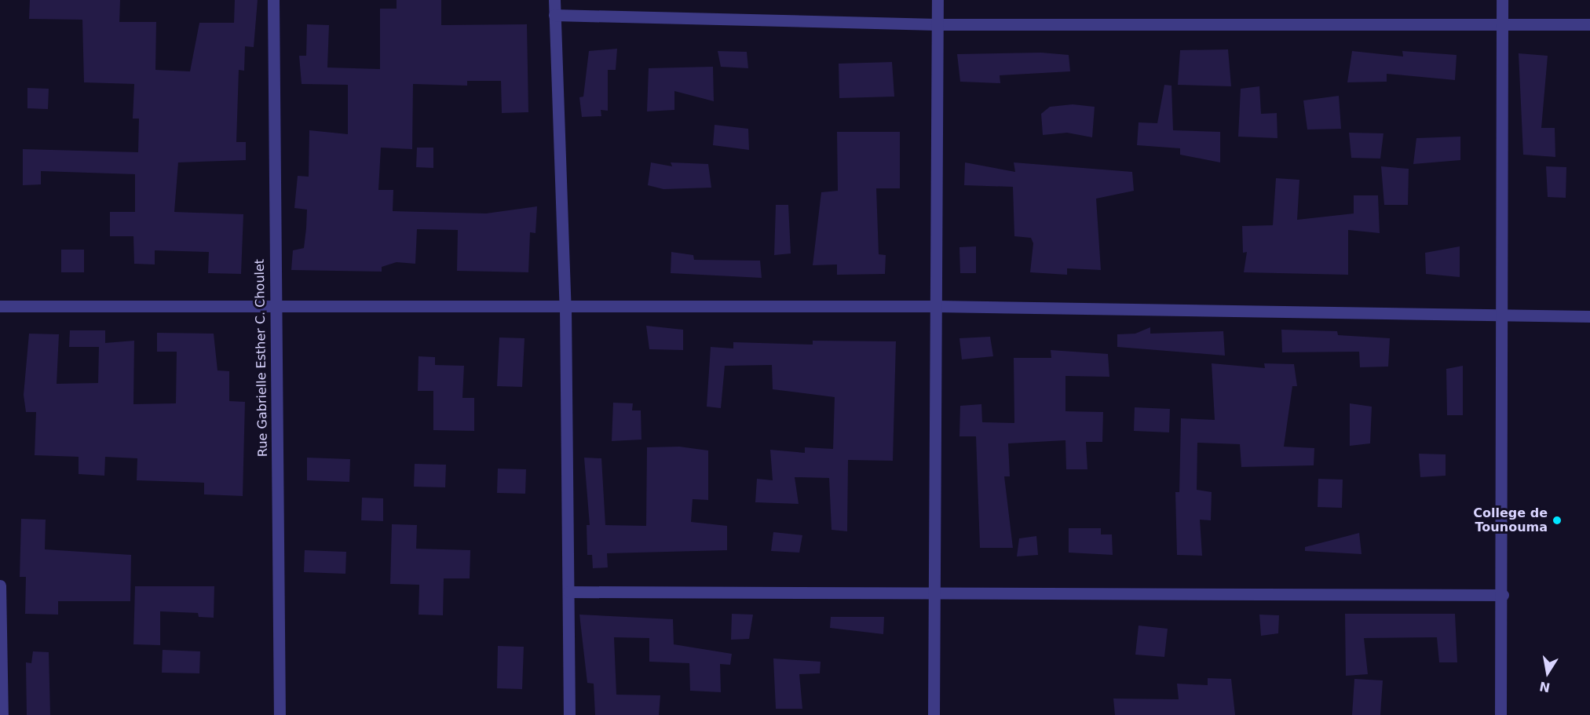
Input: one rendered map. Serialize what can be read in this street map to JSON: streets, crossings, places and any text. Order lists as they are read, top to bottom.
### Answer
{
  "streets": {
    "street": ["Rue Gabrielle Esther C. Choulet"]
  },
  "places": ["College de Tounouma"],
  "north": "bottom"
}
